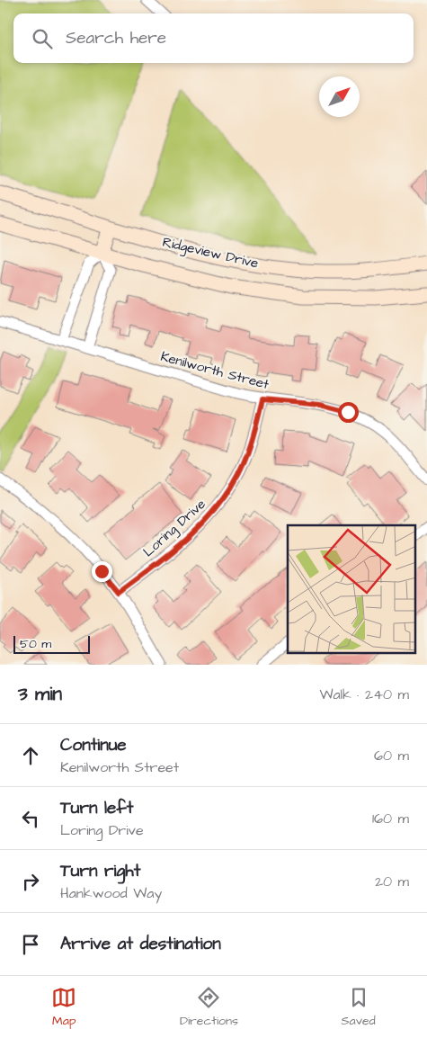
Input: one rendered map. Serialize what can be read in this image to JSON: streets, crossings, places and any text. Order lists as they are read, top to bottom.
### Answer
{
  "streets": {
    "main road": ["Ridgeview Drive"],
    "street": ["Kenilworth Street", "Loring Drive"]
  },
  "crossings": [
    ["Kenilworth Street", "Loring Drive"]
  ],
  "scale_bar": "50 m",
  "north": "top right",
  "page": {
    "search": "Search here",
    "scale": "50 m",
    "heading": ["3 min", "Walk · 240 m"],
    "list": [
      ["Continue", "Kenilworth Street", "60 m"],
      ["Turn left", "Loring Drive", "160 m"],
      ["Turn right", "Hankwood Way", "20 m"],
      "Arrive at destination"
    ],
    "nav": ["Map", "Directions", "Saved"]
  }
}
